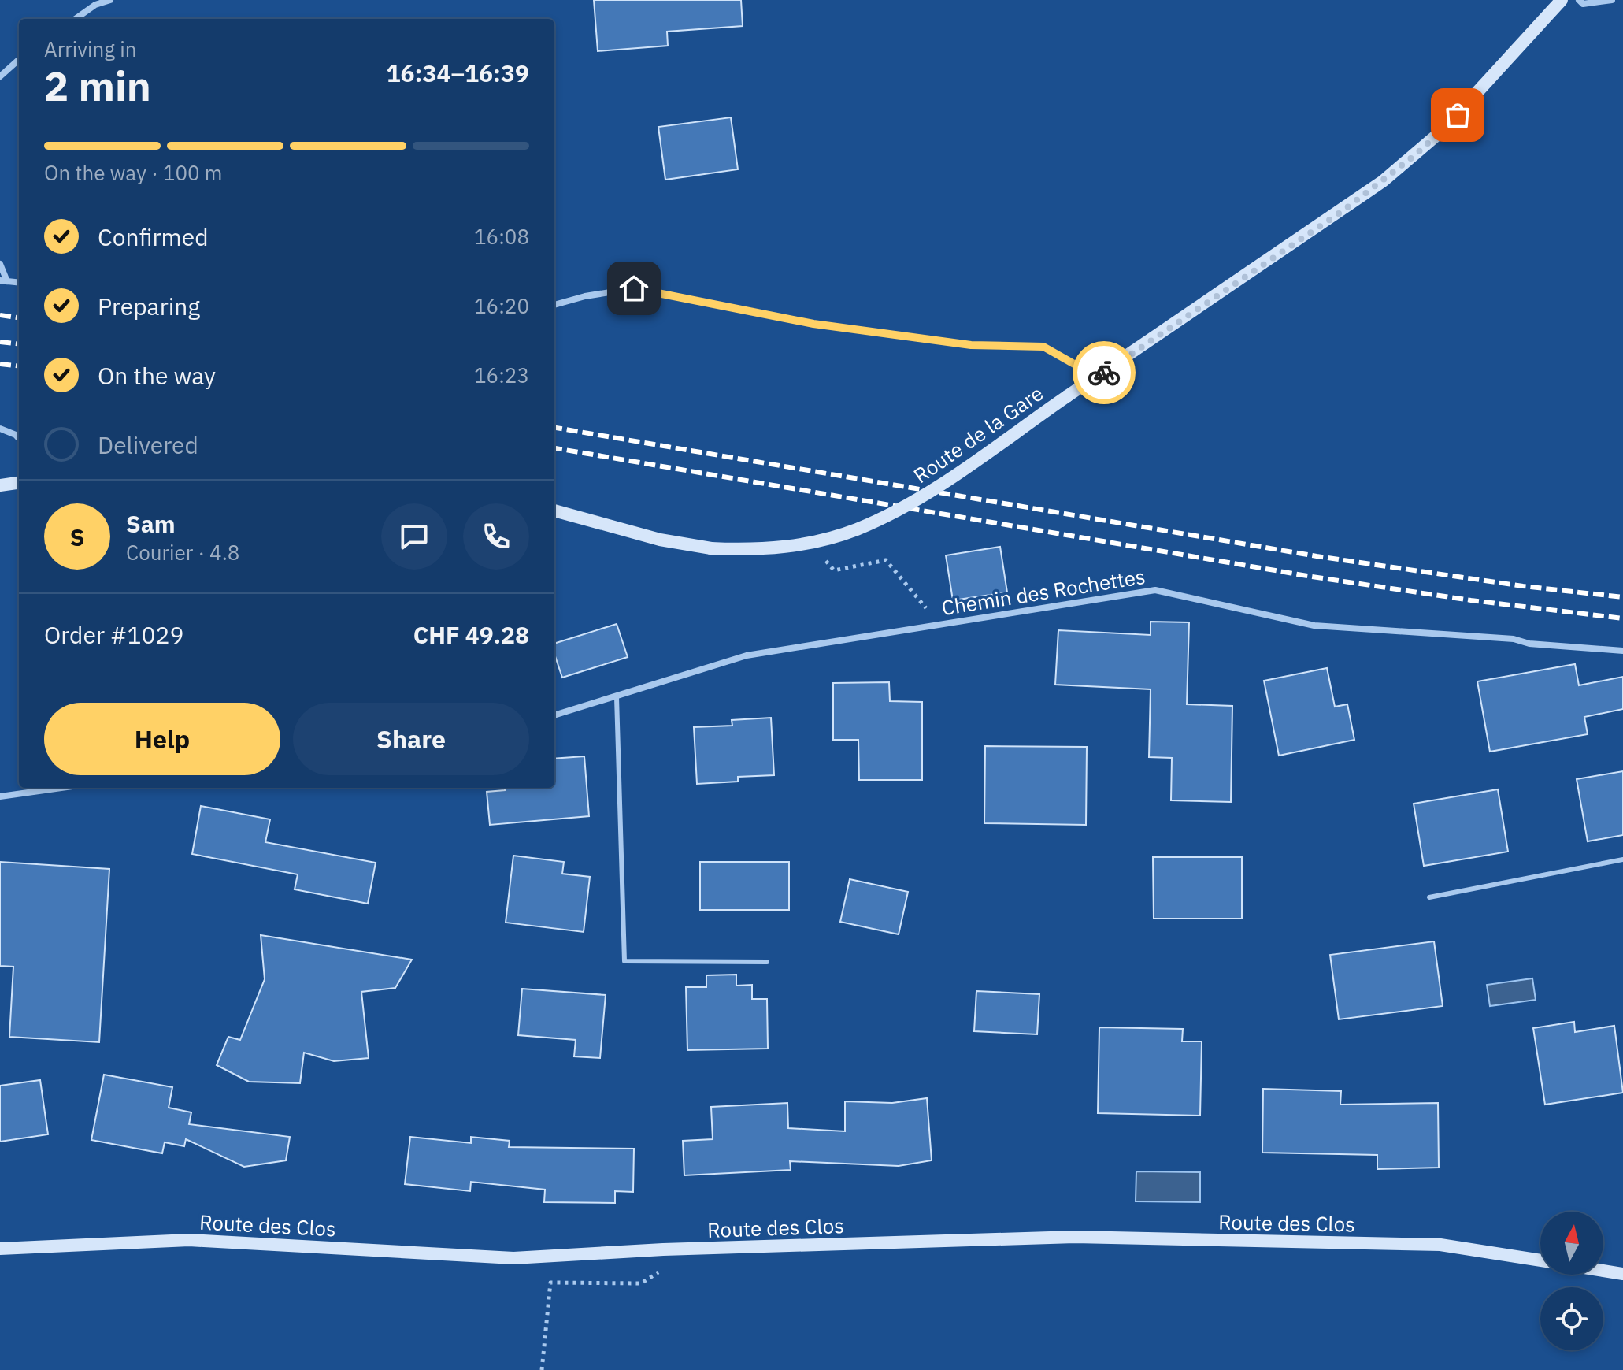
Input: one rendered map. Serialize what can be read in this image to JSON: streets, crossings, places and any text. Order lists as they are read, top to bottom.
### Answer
{
  "streets": {
    "street": ["Route de la Gare", "Chemin des Rochettes", "Route des Clos"]
  },
  "north": "top",
  "page": {
    "heading": ["2 min", "Arriving in", "16:34–16:39"],
    "panel": [
      "Sam",
      "Courier · 4.8",
      "Order #1029",
      "CHF 49.28"
    ],
    "bar": "On the way · 100 m",
    "list": [
      ["Confirmed", "16:08"],
      ["Preparing", "16:20"],
      ["On the way", "16:23"],
      "Delivered"
    ],
    "round": "S",
    "buttons": ["Help", "Share"]
  }
}
